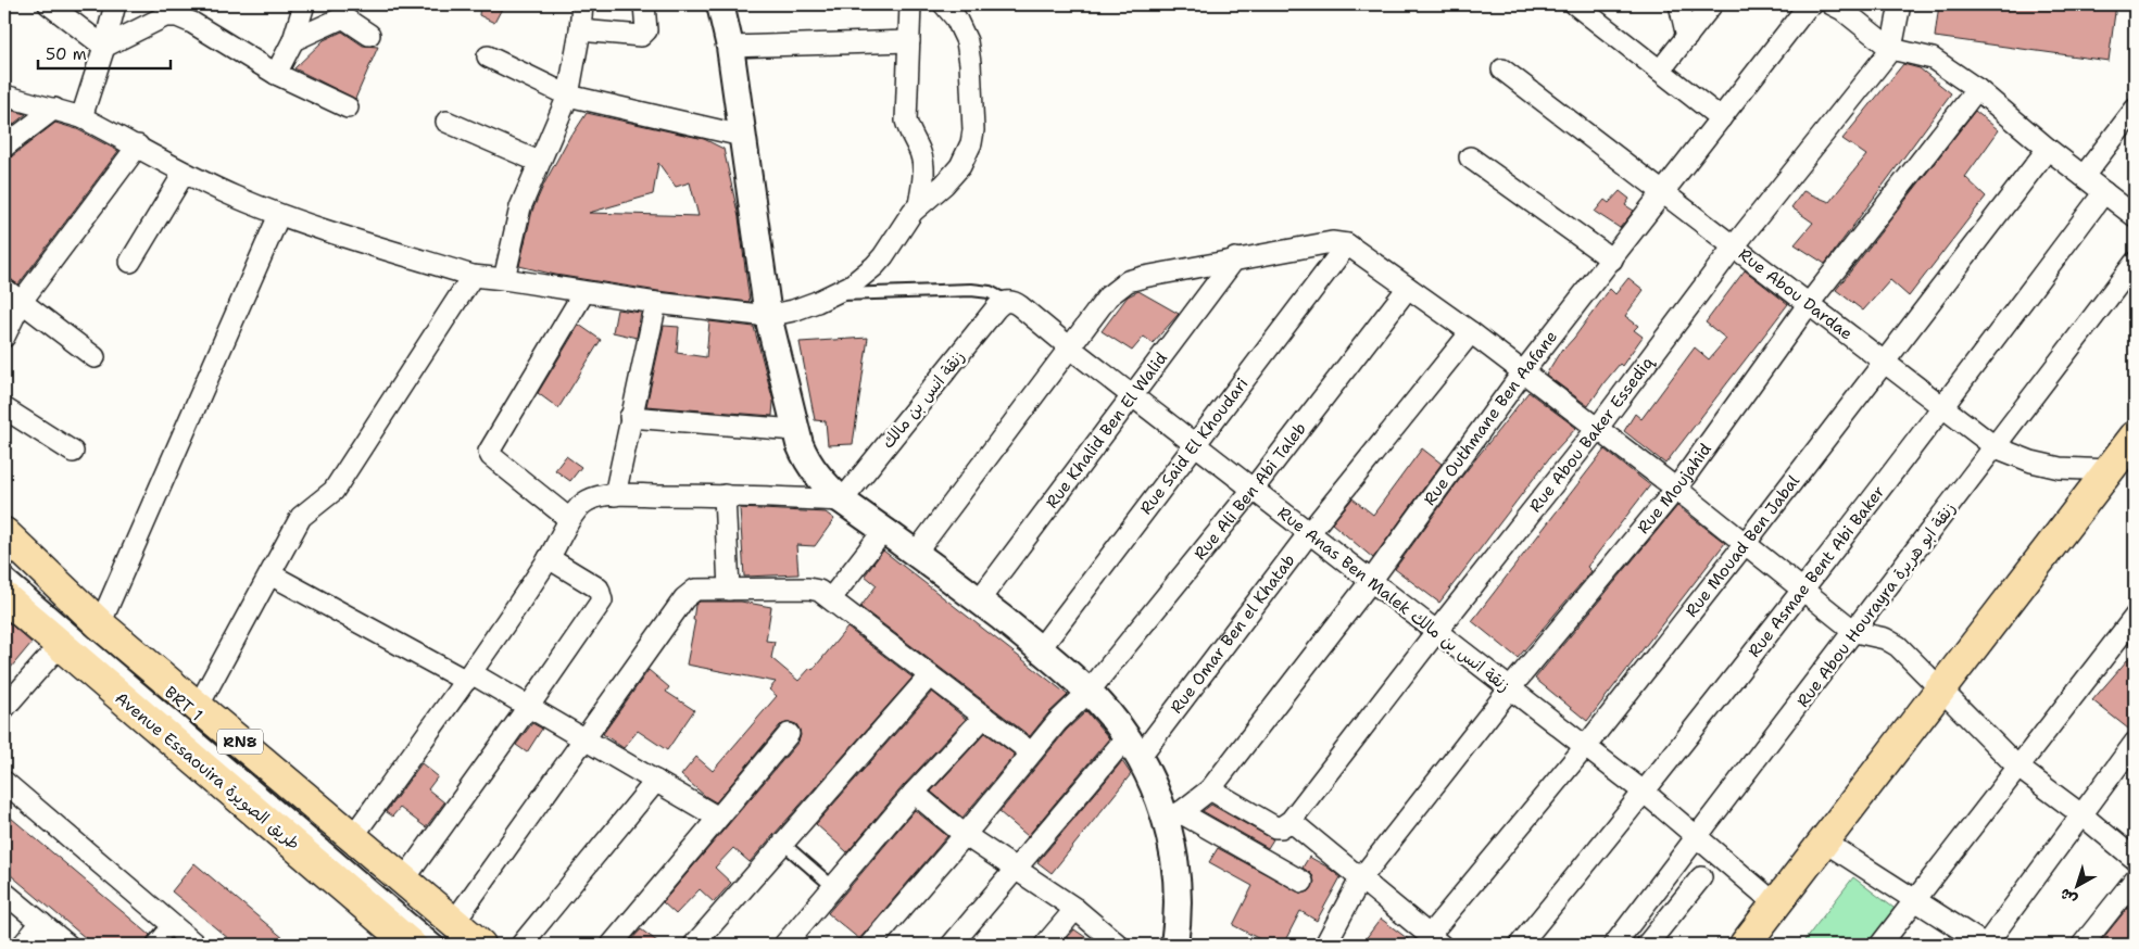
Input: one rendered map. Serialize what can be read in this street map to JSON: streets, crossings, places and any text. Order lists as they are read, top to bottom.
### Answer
{
  "streets": {
    "main road": ["RN8", "Avenue Essaouira طريق الصويرة"],
    "street": [
      "Rue Abou Dardae",
      "زنقة انس بن مالك",
      "Rue Outhmane Ben Aafane",
      "Rue Khalid Ben El Walid",
      "Rue Abou Baker Essediq",
      "Rue Said El Khoudari",
      "Rue Moujahid",
      "Rue Ali Ben Abi Taleb",
      "Rue Mouad Ben Jabal",
      "Rue Asmae Bent Abi Baker",
      "Rue Anas Ben Malek زنقة انس بن مالك",
      "Rue Abou Hourayra زنقة ابو هريرة",
      "Rue Omar Ben el Khatab"
    ],
    "lane": ["BRT 1"]
  },
  "crossings": [
    ["Rue Abou Dardae", "Rue Outhmane Ben Aafane"],
    ["Rue Abou Dardae", "Rue Abou Baker Essediq"],
    ["Rue Abou Dardae", "Rue Moujahid"],
    ["Rue Abou Dardae", "Rue Mouad Ben Jabal"],
    ["Rue Abou Dardae", "Rue Asmae Bent Abi Baker"],
    ["Rue Abou Dardae", "Rue Abou Hourayra زنقة ابو هريرة"],
    ["زنقة انس بن مالك", "Rue Anas Ben Malek زنقة انس بن مالك"],
    ["Rue Outhmane Ben Aafane", "Rue Anas Ben Malek زنقة انس بن مالك"],
    ["Rue Khalid Ben El Walid", "Rue Anas Ben Malek زنقة انس بن مالك"],
    ["Rue Abou Baker Essediq", "Rue Anas Ben Malek زنقة انس بن مالك"],
    ["Rue Said El Khoudari", "Rue Anas Ben Malek زنقة انس بن مالك"],
    ["Rue Moujahid", "Rue Anas Ben Malek زنقة انس بن مالك"],
    ["Rue Ali Ben Abi Taleb", "Rue Anas Ben Malek زنقة انس بن مالك"],
    ["Rue Mouad Ben Jabal", "Rue Anas Ben Malek زنقة انس بن مالك"],
    ["Rue Asmae Bent Abi Baker", "Rue Anas Ben Malek زنقة انس بن مالك"],
    ["Rue Anas Ben Malek زنقة انس بن مالك", "Rue Abou Hourayra زنقة ابو هريرة"],
    ["Rue Anas Ben Malek زنقة انس بن مالك", "Rue Omar Ben el Khatab"],
    ["BRT 1", "RN8"]
  ],
  "scale_bar": "50 m",
  "north": "bottom left"
}
